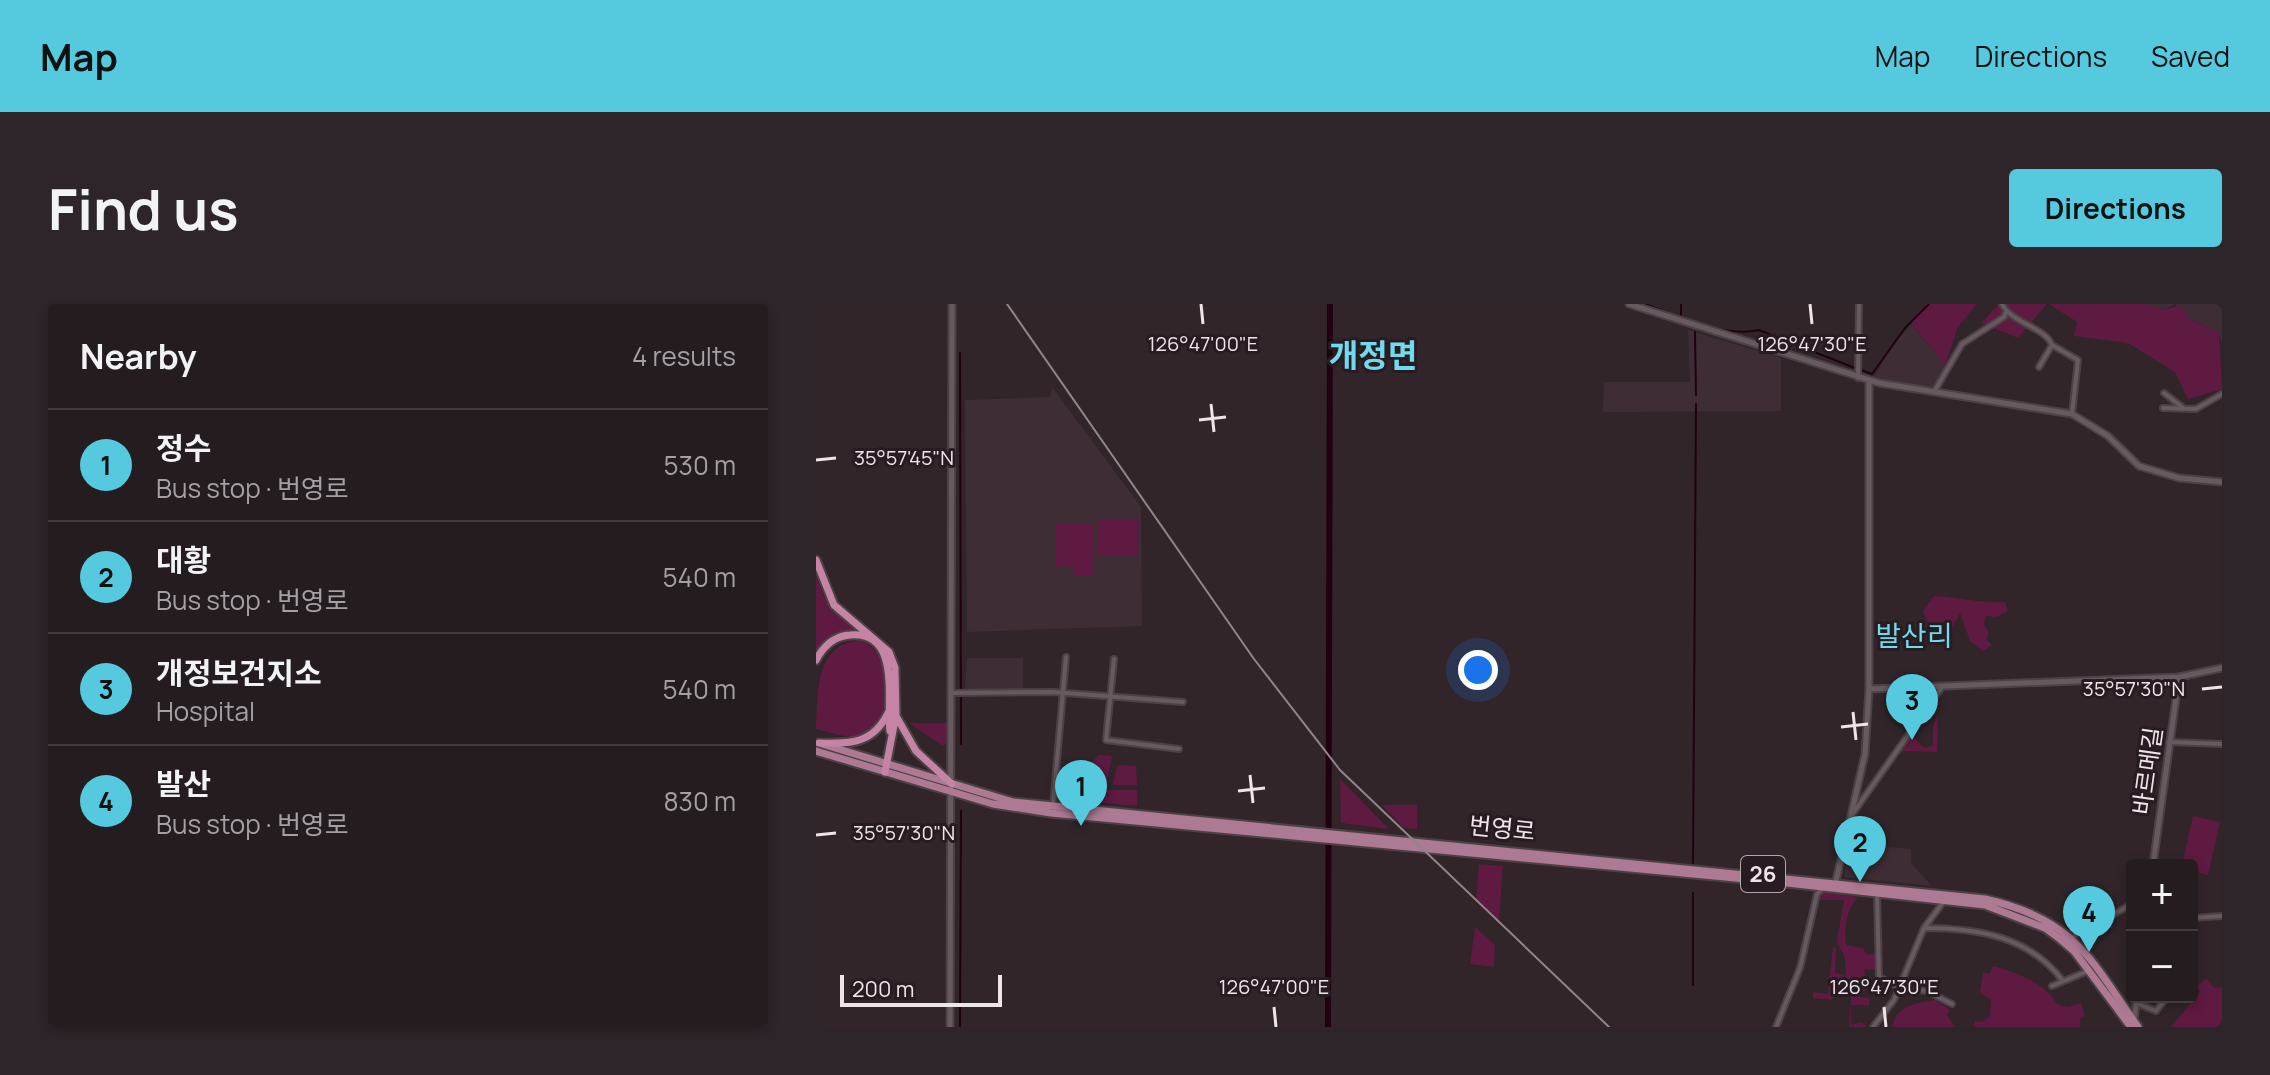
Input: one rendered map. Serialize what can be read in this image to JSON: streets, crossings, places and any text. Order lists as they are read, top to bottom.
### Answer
{
  "streets": {
    "main road": ["번영로", "26"],
    "street": ["바르메길"]
  },
  "districts": ["개정면", "발산리"],
  "scale_bar": "200 m",
  "page": {
    "header": "Map",
    "nav": ["Map", "Directions", "Saved"],
    "buttons": "Directions",
    "title": "Find us",
    "heading": ["Nearby", "4 results"],
    "list": [
      {
        "mark": "1",
        "name": "정수",
        "note": "Bus stop · 번영로",
        "value": "530 m"
      },
      {
        "mark": "2",
        "name": "대황",
        "note": "Bus stop · 번영로",
        "value": "540 m"
      },
      {
        "mark": "3",
        "name": "개정보건지소",
        "note": "Hospital",
        "value": "540 m"
      },
      {
        "mark": "4",
        "name": "발산",
        "note": "Bus stop · 번영로",
        "value": "830 m"
      }
    ],
    "pins": [
      "3",
      "1",
      "2",
      "4"
    ],
    "map_buttons": ["+", "−"],
    "scale": "200 m"
  },
  "coordinates": [
    "126°47'00\"E",
    "126°47'30\"E",
    "35°57'45\"N",
    "35°57'30\"N"
  ]
}
